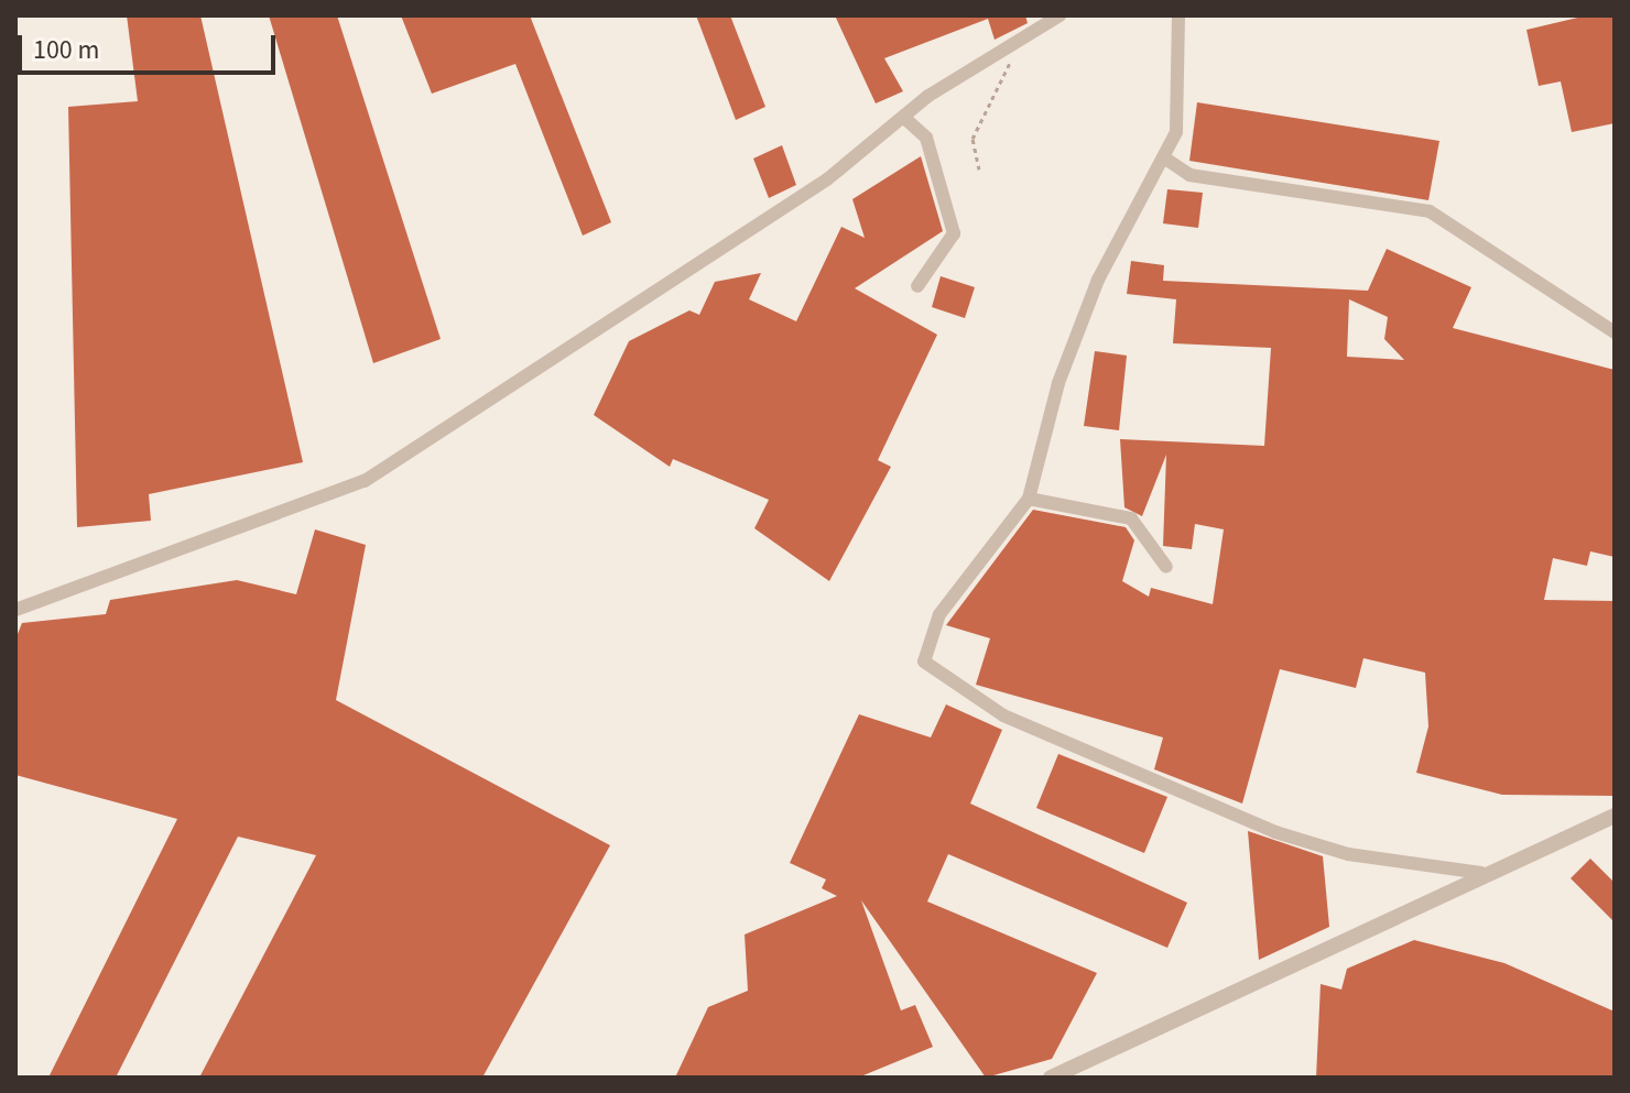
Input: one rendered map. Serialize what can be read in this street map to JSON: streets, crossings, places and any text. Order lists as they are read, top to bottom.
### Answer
{
  "scale_bar": "100 m"
}
